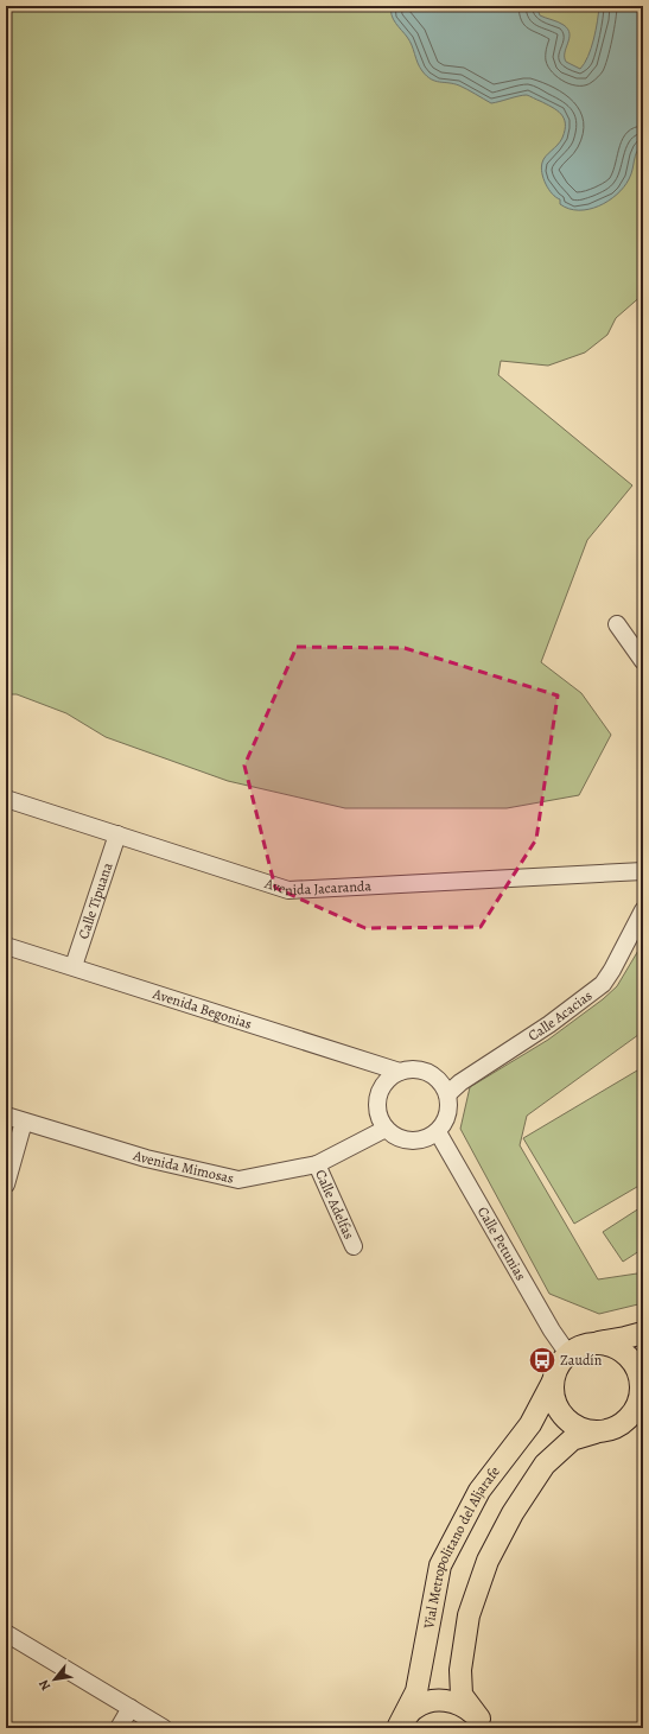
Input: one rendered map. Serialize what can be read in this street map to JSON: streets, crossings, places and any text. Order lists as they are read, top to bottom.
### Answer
{
  "streets": {
    "main road": ["Vial Metropolitano del Aljarafe"],
    "street": [
      "Avenida Jacaranda",
      "Calle Tipuana",
      "Avenida Begonias",
      "Calle Acacias",
      "Avenida Mimosas",
      "Calle Adelfas",
      "Calle Petunias"
    ]
  },
  "crossings": [
    ["Avenida Jacaranda", "Calle Tipuana"],
    ["Calle Tipuana", "Avenida Begonias"],
    ["Avenida Begonias", "Calle Acacias"],
    ["Avenida Begonias", "Avenida Mimosas"],
    ["Avenida Begonias", "Calle Petunias"],
    ["Calle Acacias", "Avenida Mimosas"],
    ["Calle Acacias", "Calle Petunias"],
    ["Avenida Mimosas", "Calle Adelfas"],
    ["Avenida Mimosas", "Calle Petunias"],
    ["Calle Petunias", "Vial Metropolitano del Aljarafe"]
  ],
  "places": {
    "bus stop": ["Zaudín"]
  },
  "north": "bottom left"
}
